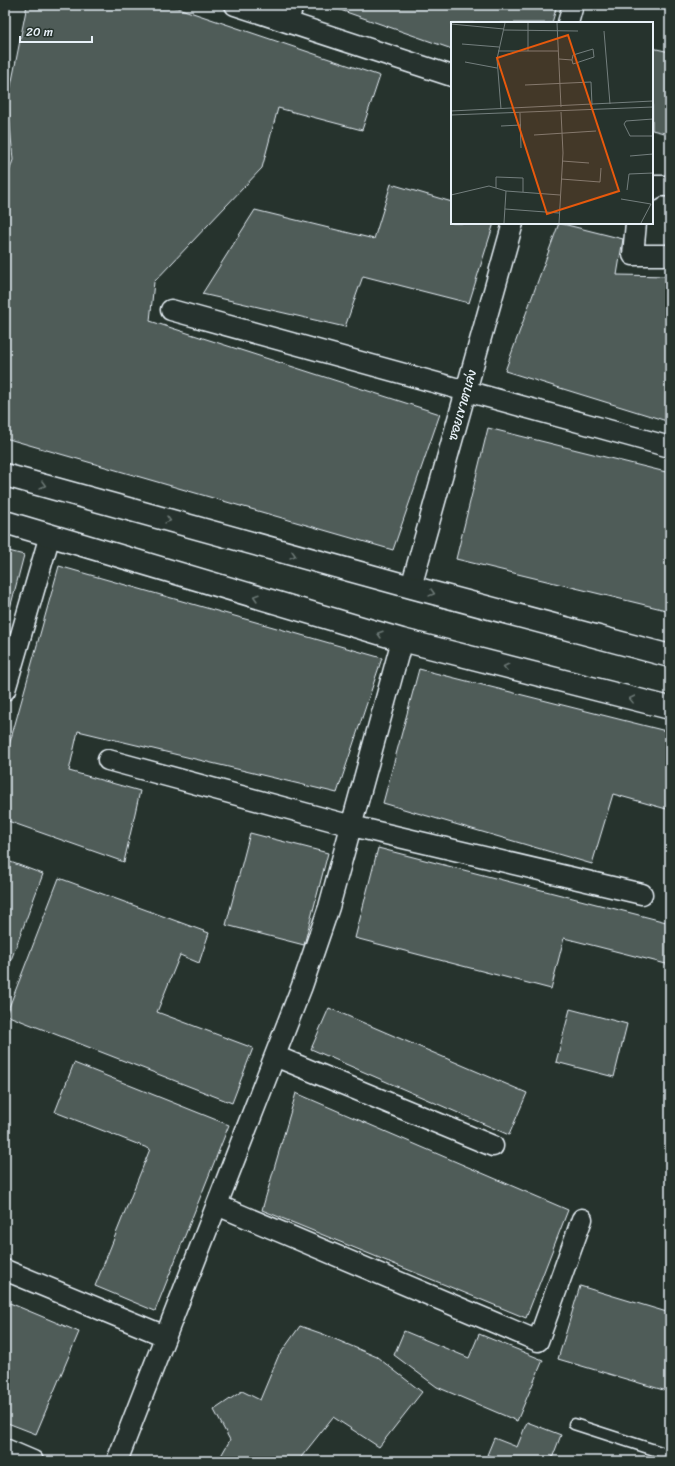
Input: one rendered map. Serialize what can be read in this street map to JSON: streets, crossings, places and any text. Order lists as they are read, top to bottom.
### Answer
{
  "streets": {
    "street": ["ซอยเขาตาเล่ง"]
  },
  "scale_bar": "20 m"
}
